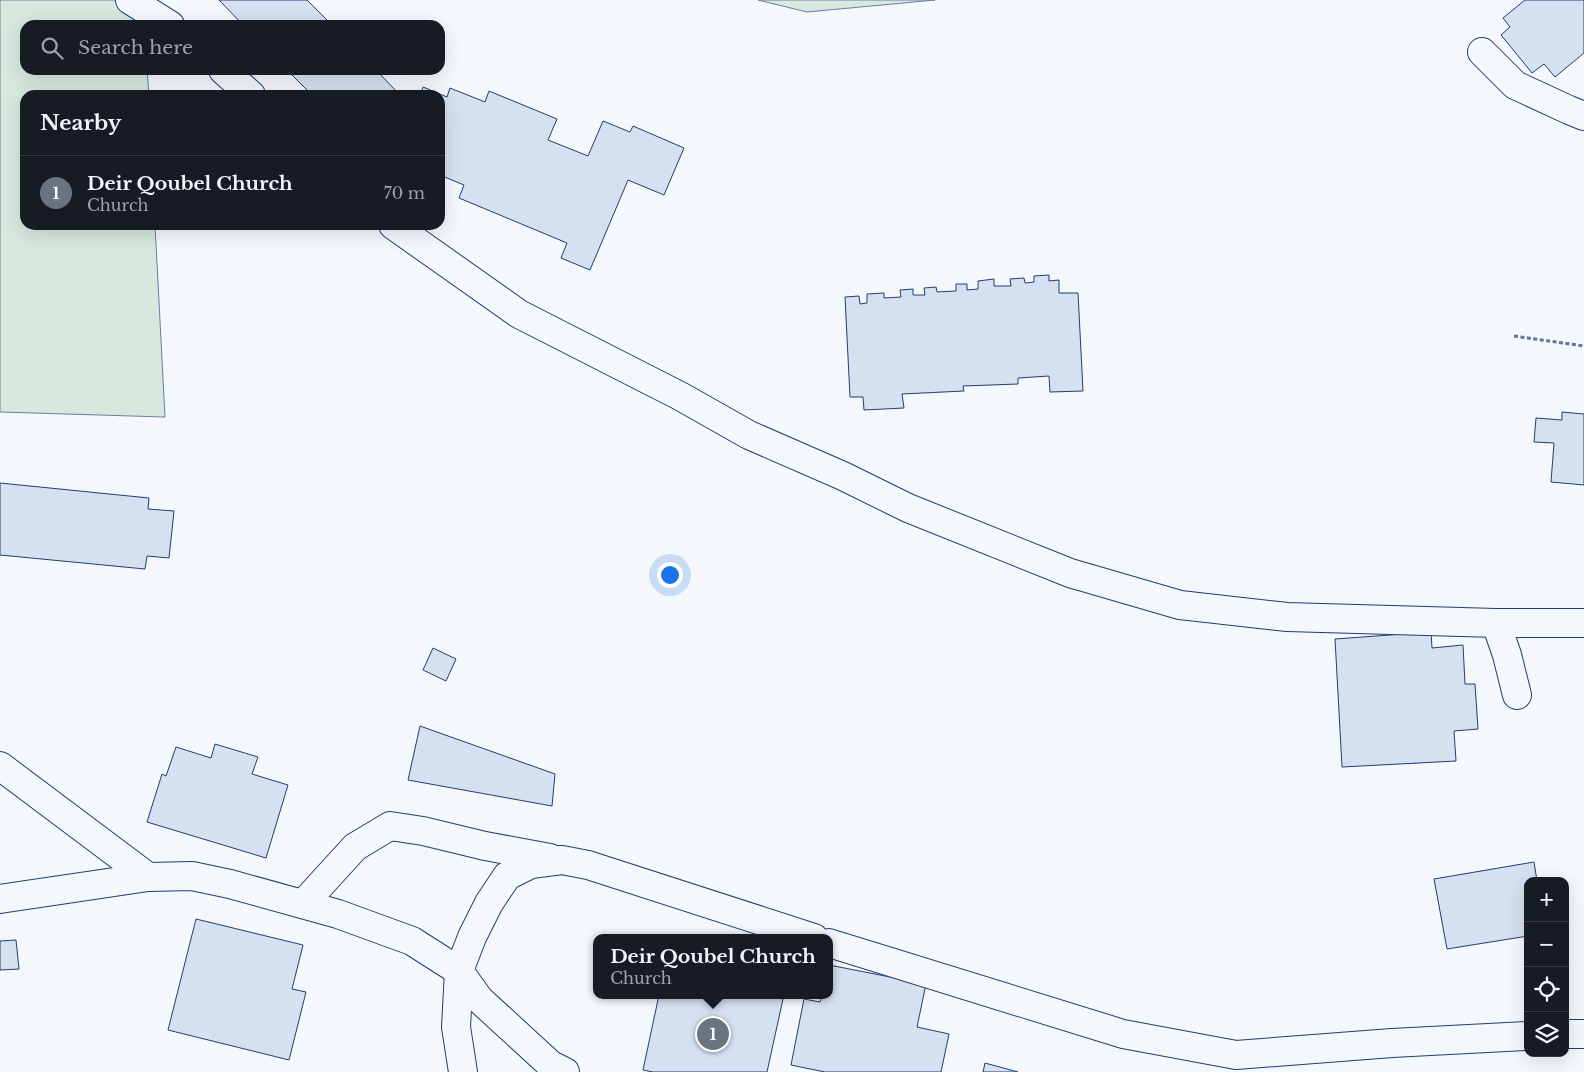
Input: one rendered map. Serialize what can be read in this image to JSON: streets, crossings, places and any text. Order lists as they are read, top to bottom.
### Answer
{
  "page": {
    "search": "Search here",
    "heading": "Nearby",
    "list": [
      {
        "mark": "1",
        "name": "Deir Qoubel Church",
        "note": "Church",
        "value": "70 m"
      }
    ],
    "map_buttons": ["+", "−"],
    "popup": ["Deir Qoubel Church", "Church"],
    "pins": "1"
  }
}
